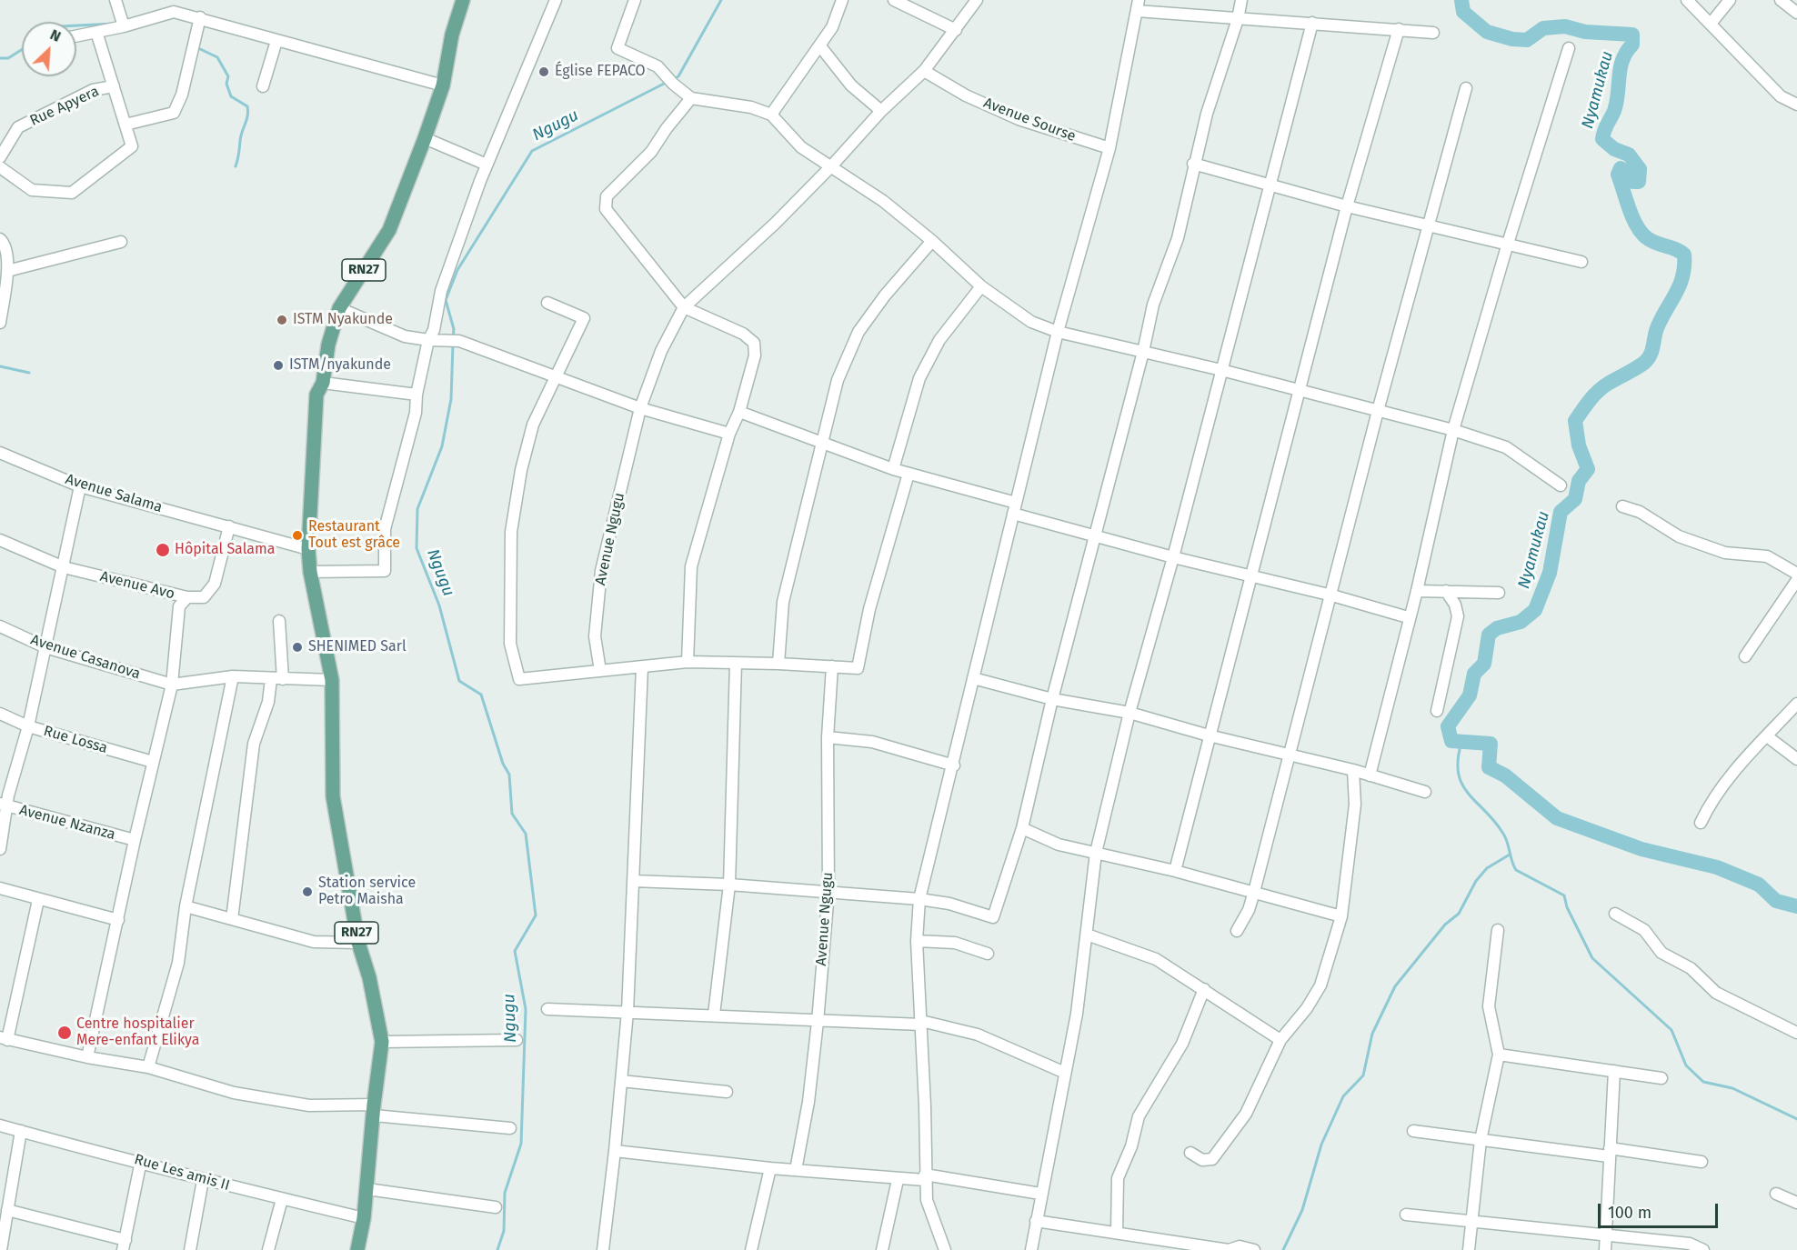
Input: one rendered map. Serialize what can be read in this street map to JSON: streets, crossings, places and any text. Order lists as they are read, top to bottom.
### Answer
{
  "streets": {
    "main road": ["RN27"],
    "street": [
      "Rue Apyera",
      "Avenue Sourse",
      "Avenue Salama",
      "Avenue Ngugu",
      "Avenue Avo",
      "Avenue Casanova",
      "Rue Lossa",
      "Avenue Nzanza",
      "Rue Les amis II"
    ]
  },
  "crossings": [
    ["RN27", "Avenue Salama"],
    ["RN27", "Rue Les amis II"],
    ["Avenue Salama", "Avenue Avo"]
  ],
  "water": ["Nyamukau", "Ngugu"],
  "places": [
    "Église FEPACO",
    "ISTM Nyakunde",
    "ISTM/nyakunde",
    "Restaurant Tout est grâce",
    "Hôpital Salama",
    "SHENIMED Sarl",
    "Station service Petro Maisha",
    "Centre hospitalier Mere-enfant Elikya"
  ],
  "scale_bar": "100 m",
  "north": "top right"
}
